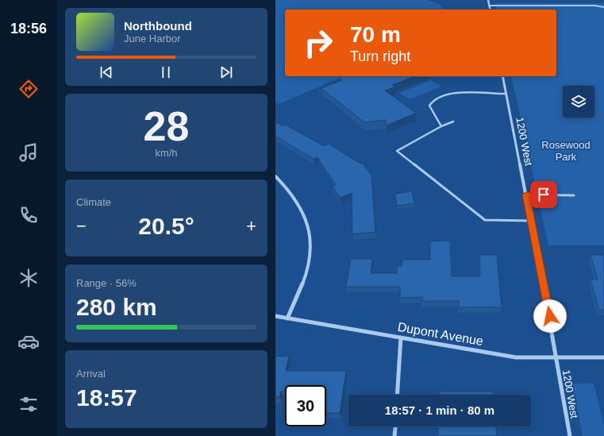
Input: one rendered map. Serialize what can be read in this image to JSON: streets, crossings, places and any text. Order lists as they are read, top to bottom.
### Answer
{
  "streets": {
    "street": ["1200 West", "Dupont Avenue"]
  },
  "crossings": [
    ["1200 West", "Dupont Avenue"]
  ],
  "parks": ["Rosewood Park"],
  "page": {
    "tabs": "18:56",
    "turn": ["70 m", "Turn right"],
    "song": ["Northbound", "June Harbor"],
    "tile": [
      ["28", "km/h"],
      "Climate",
      ["Range · 56%", "280 km"],
      ["Arrival", "18:57"]
    ],
    "heat": ["−", "20.5°", "+"],
    "limit": "30",
    "trip": "18:57 · 1 min · 80 m"
  }
}
